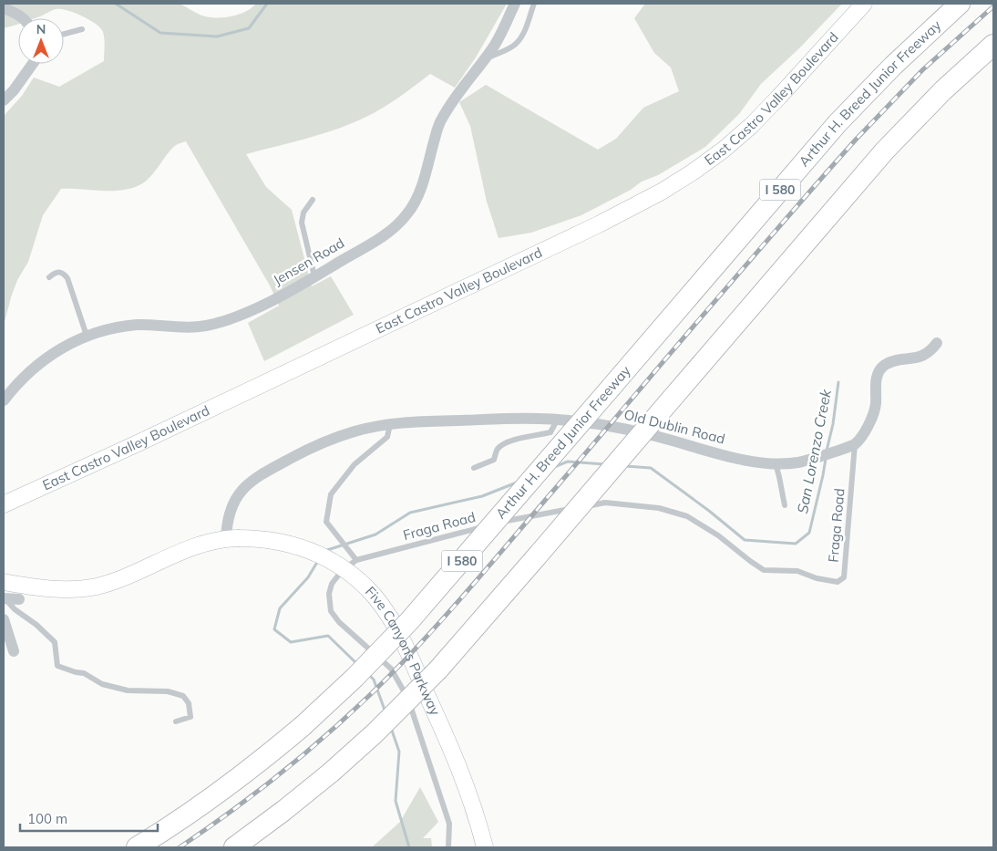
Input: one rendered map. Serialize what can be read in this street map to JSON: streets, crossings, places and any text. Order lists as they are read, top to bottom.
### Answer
{
  "streets": {
    "highway": ["Arthur H. Breed Junior Freeway", "I 580"],
    "main road": ["East Castro Valley Boulevard", "Five Canyons Parkway"],
    "street": ["Jensen Road", "Old Dublin Road"],
    "lane": ["Fraga Road"]
  },
  "crossings": [
    ["Old Dublin Road", "Fraga Road"],
    ["Old Dublin Road", "Five Canyons Parkway"]
  ],
  "water": ["San Lorenzo Creek"],
  "scale_bar": "100 m",
  "north": "top"
}
